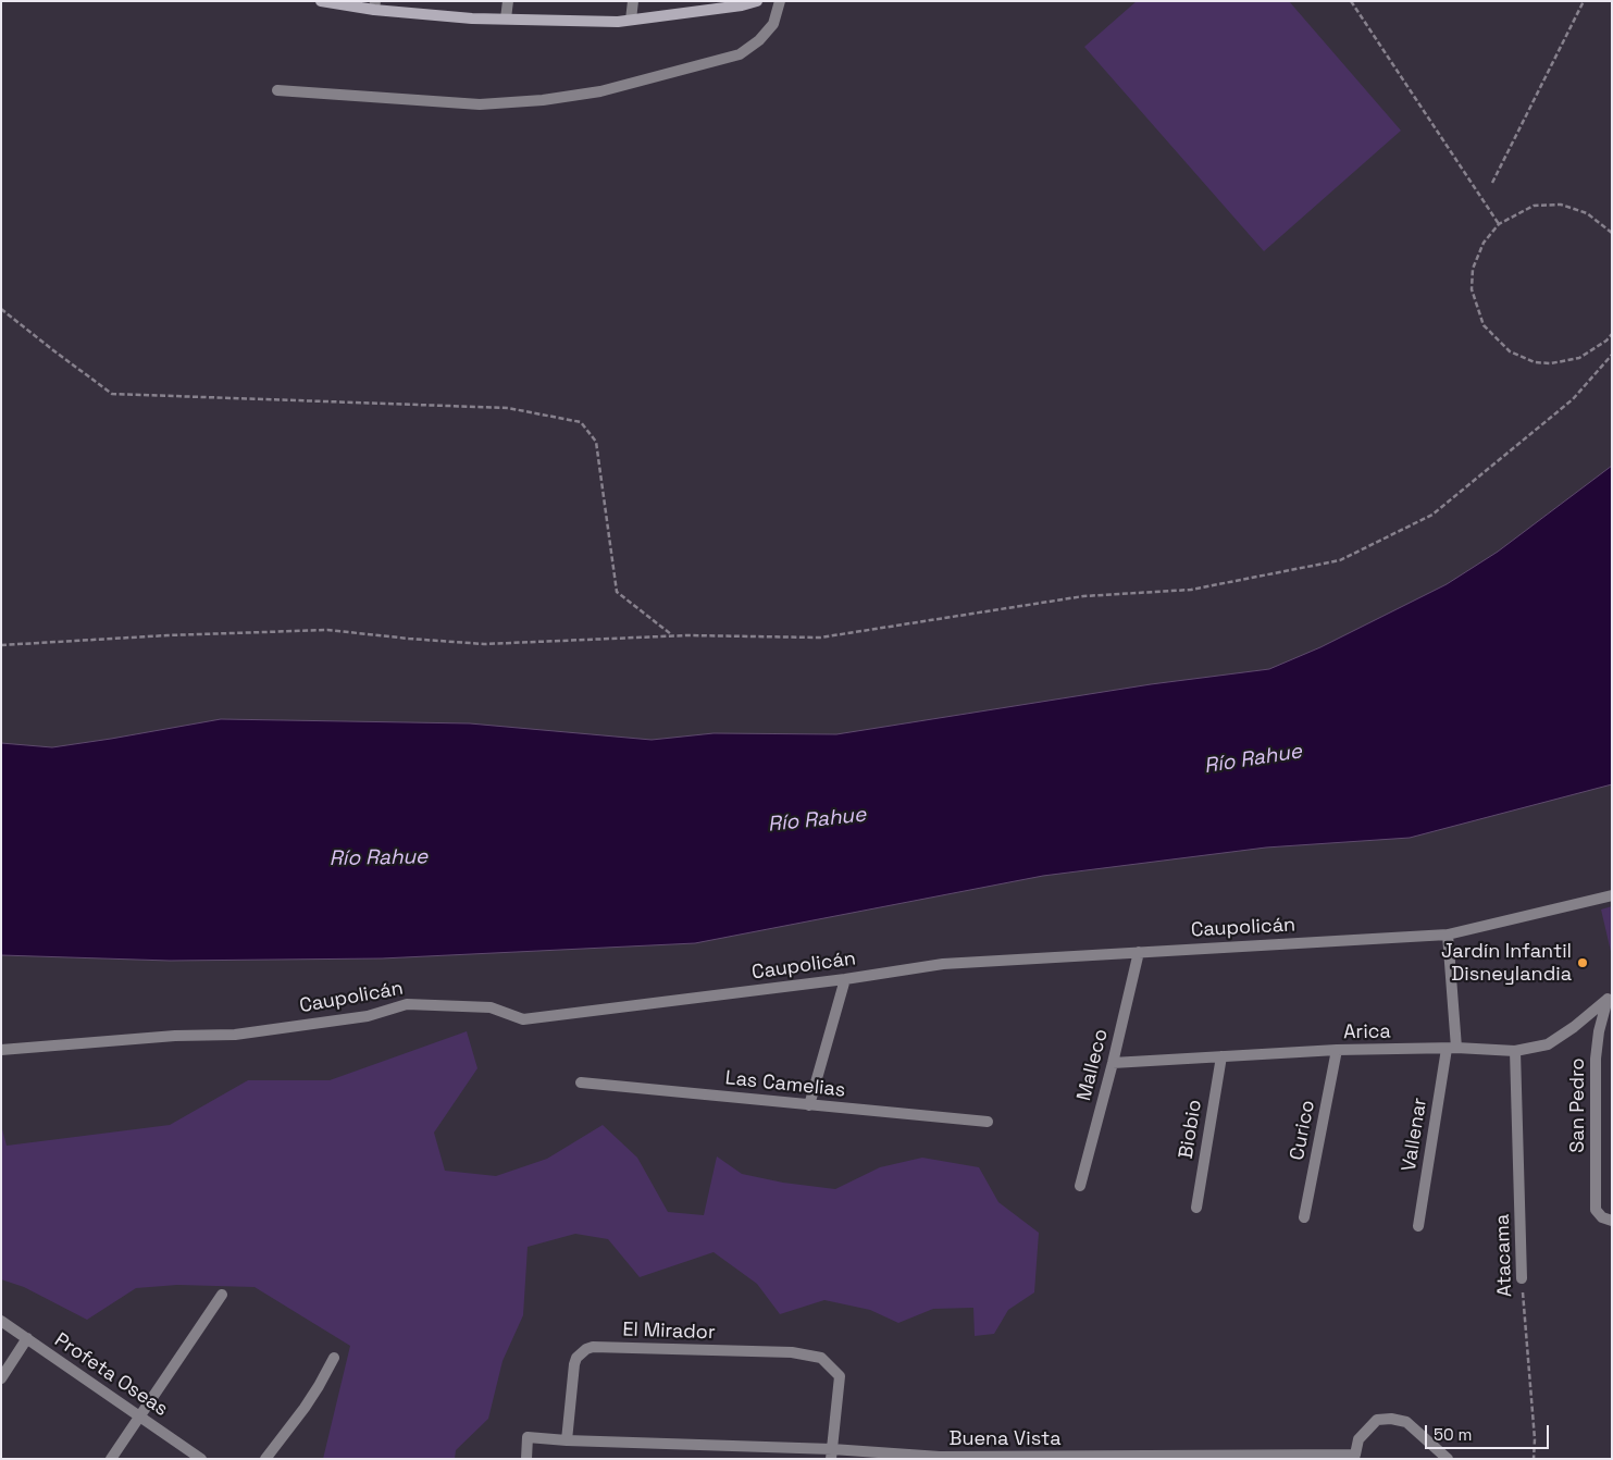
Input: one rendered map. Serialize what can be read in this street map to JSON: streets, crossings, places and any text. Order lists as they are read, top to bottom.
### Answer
{
  "streets": {
    "street": [
      "Caupolicán",
      "Arica",
      "Malleco",
      "Las Camelias",
      "San Pedro",
      "Biobio",
      "Curico",
      "Vallenar",
      "Atacama",
      "El Mirador",
      "Profeta Oseas",
      "Buena Vista"
    ]
  },
  "crossings": [
    ["Caupolicán", "Malleco"],
    ["Caupolicán", "Vallenar"],
    ["Arica", "Malleco"],
    ["Arica", "San Pedro"],
    ["Arica", "Biobio"],
    ["Arica", "Curico"],
    ["Arica", "Vallenar"],
    ["Arica", "Atacama"],
    ["El Mirador", "Buena Vista"]
  ],
  "water": ["Río Rahue"],
  "places": ["Jardín Infantil Disneylandia"],
  "scale_bar": "50 m"
}
